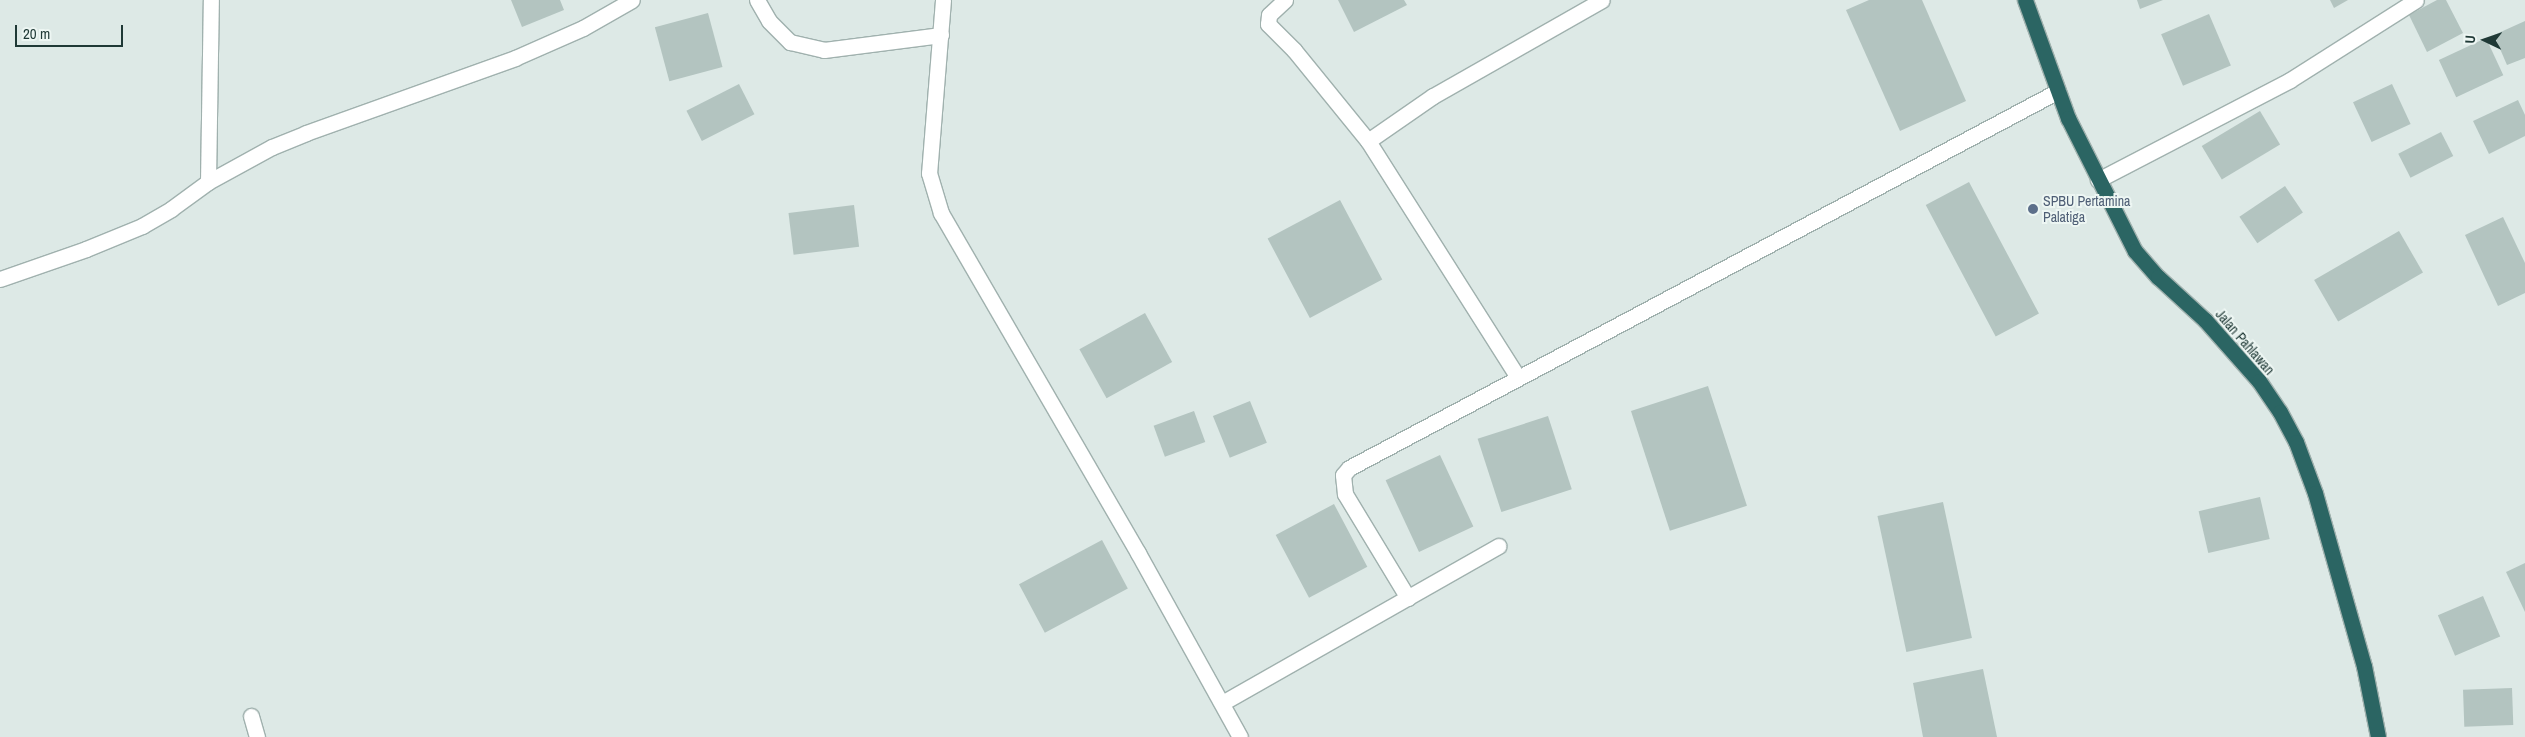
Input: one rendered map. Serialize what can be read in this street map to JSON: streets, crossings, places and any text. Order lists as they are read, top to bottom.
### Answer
{
  "streets": {
    "highway": ["Jalan Pahlawan"]
  },
  "places": ["SPBU Pertamina Palatiga"],
  "scale_bar": "20 m",
  "north": "left"
}
